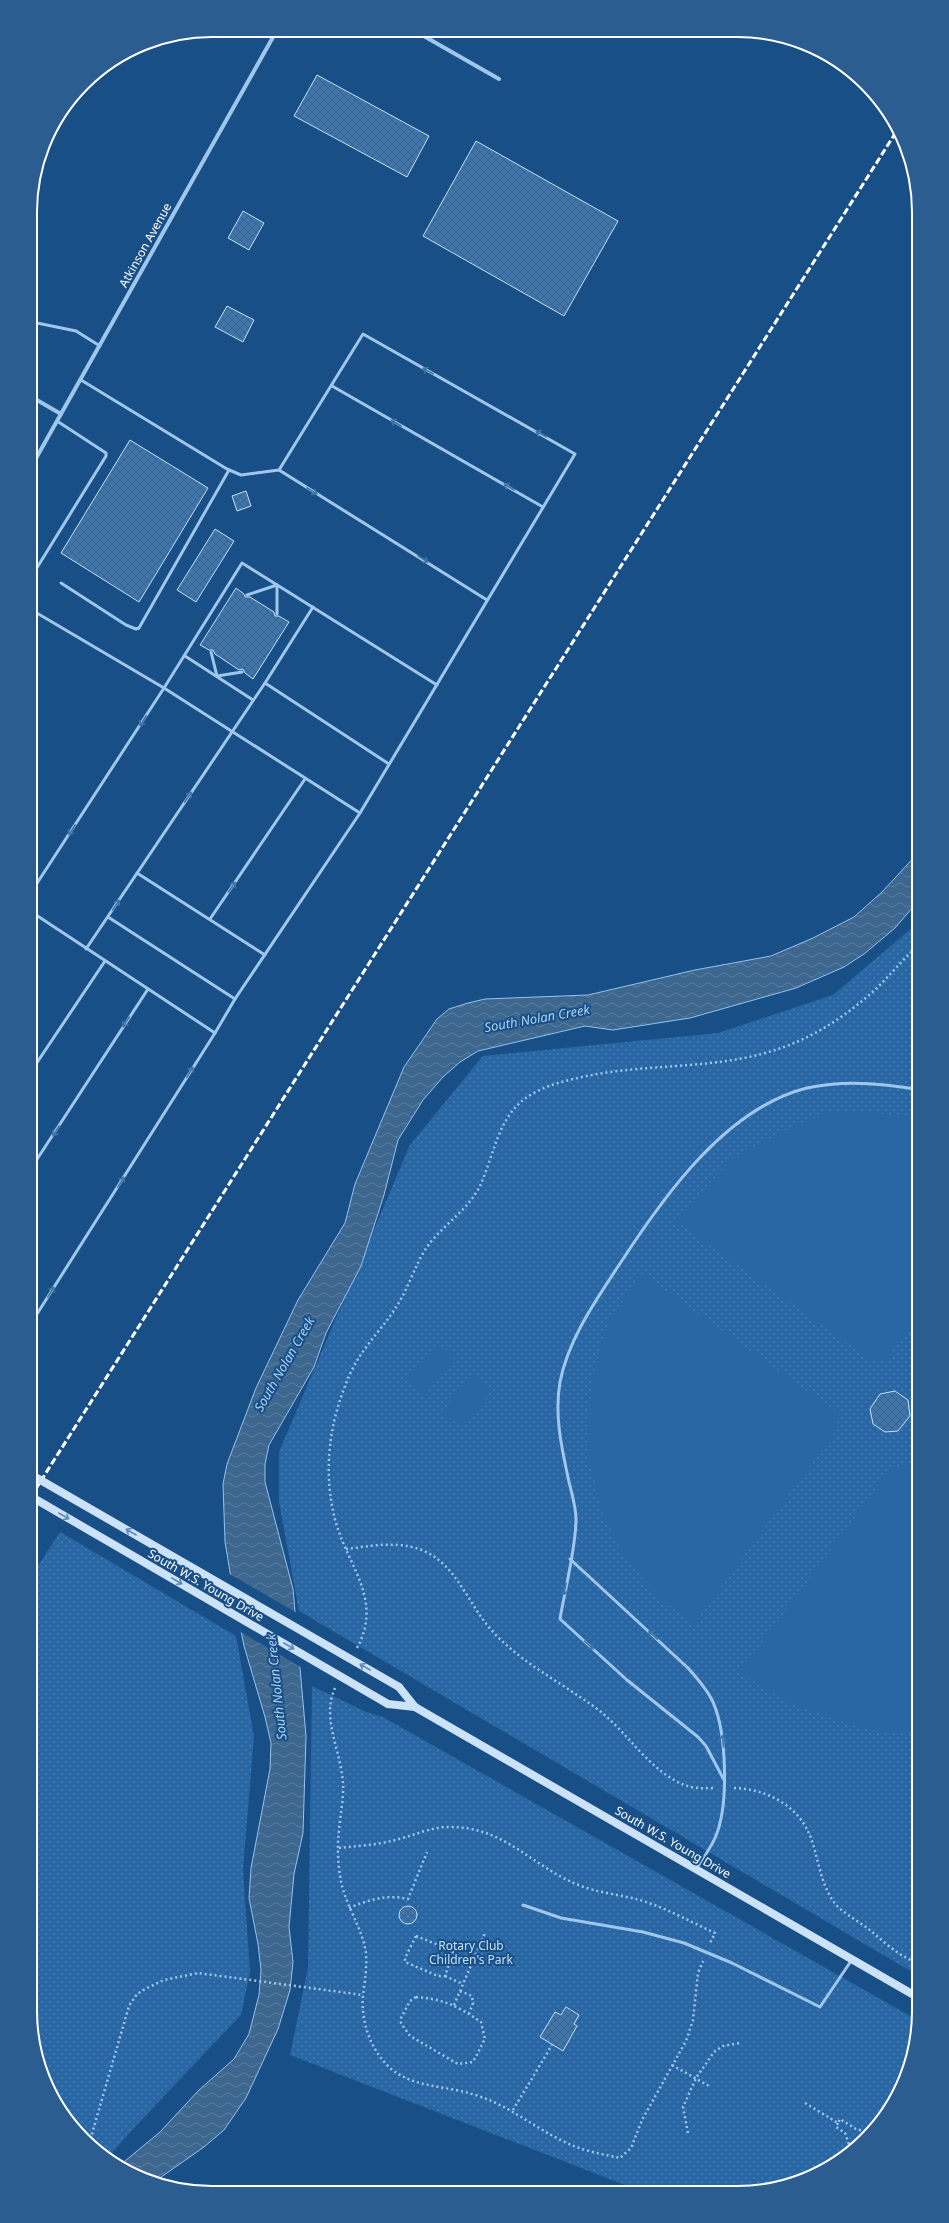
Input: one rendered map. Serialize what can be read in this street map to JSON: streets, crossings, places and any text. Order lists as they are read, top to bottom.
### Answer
{
  "streets": {
    "main road": ["South W.S. Young Drive"],
    "street": ["Atkinson Avenue"]
  },
  "water": ["South Nolan Creek"],
  "parks": ["Rotary Club Children's Park"]
}
